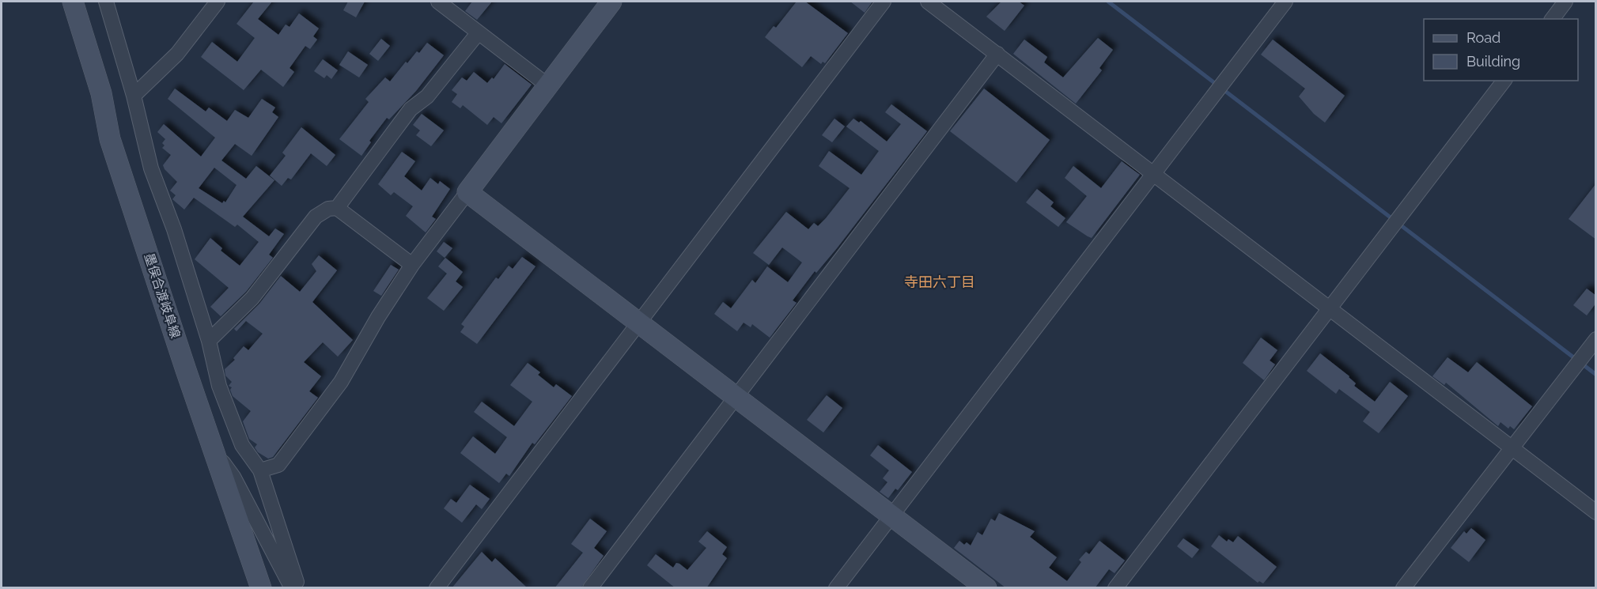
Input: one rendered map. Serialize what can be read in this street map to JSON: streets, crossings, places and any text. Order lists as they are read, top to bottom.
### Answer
{
  "streets": {
    "street": ["墨俣合渡岐阜線"]
  },
  "districts": ["寺田六丁目"],
  "legend": ["Road", "Building"]
}
